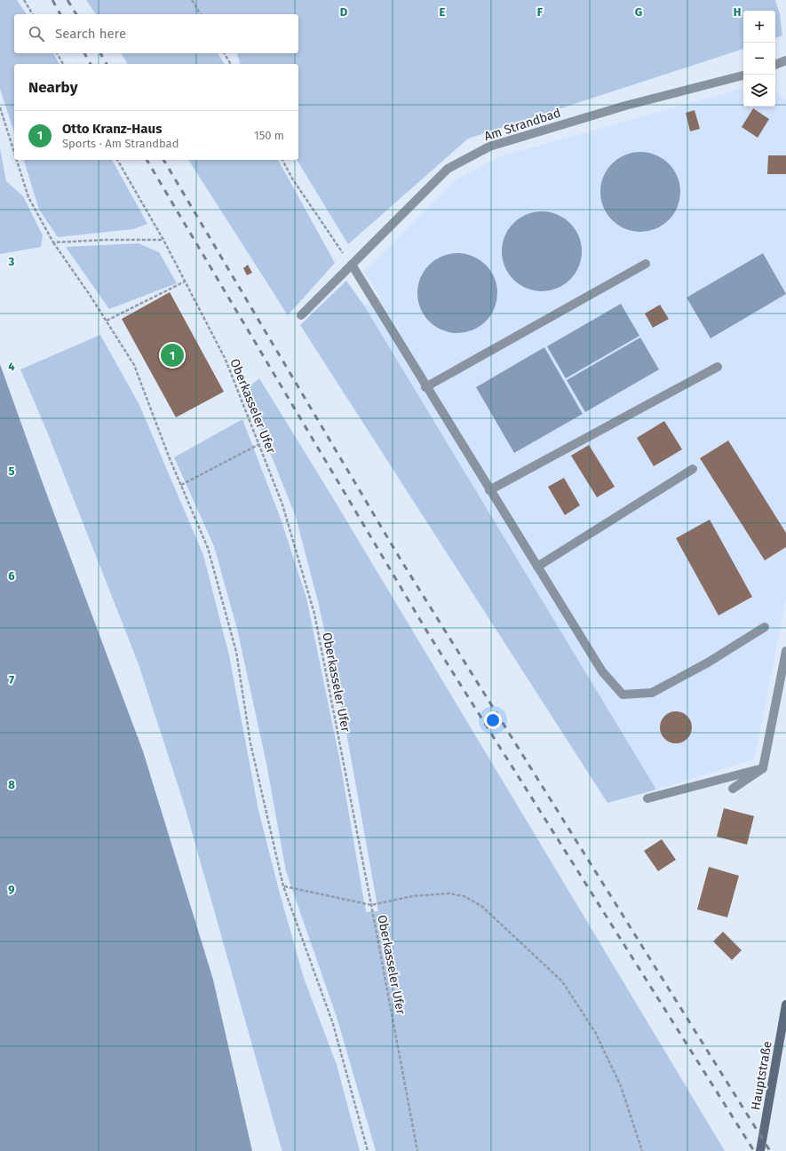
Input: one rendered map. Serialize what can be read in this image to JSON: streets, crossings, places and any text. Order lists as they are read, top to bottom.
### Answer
{
  "streets": {
    "main road": ["Hauptstraße"],
    "street": ["Am Strandbad"],
    "path": ["Oberkasseler Ufer"]
  },
  "page": {
    "map_buttons": ["+", "−"],
    "search": "Search here",
    "heading": "Nearby",
    "list": [
      {
        "mark": "1",
        "name": "Otto Kranz-Haus",
        "note": "Sports · Am Strandbad",
        "value": "150 m"
      }
    ],
    "pins": "1"
  },
  "grid": {
    "columns": [
      "D",
      "E",
      "F",
      "G",
      "H"
    ],
    "rows": [
      "3",
      "4",
      "5",
      "6",
      "7",
      "8",
      "9"
    ]
  }
}
